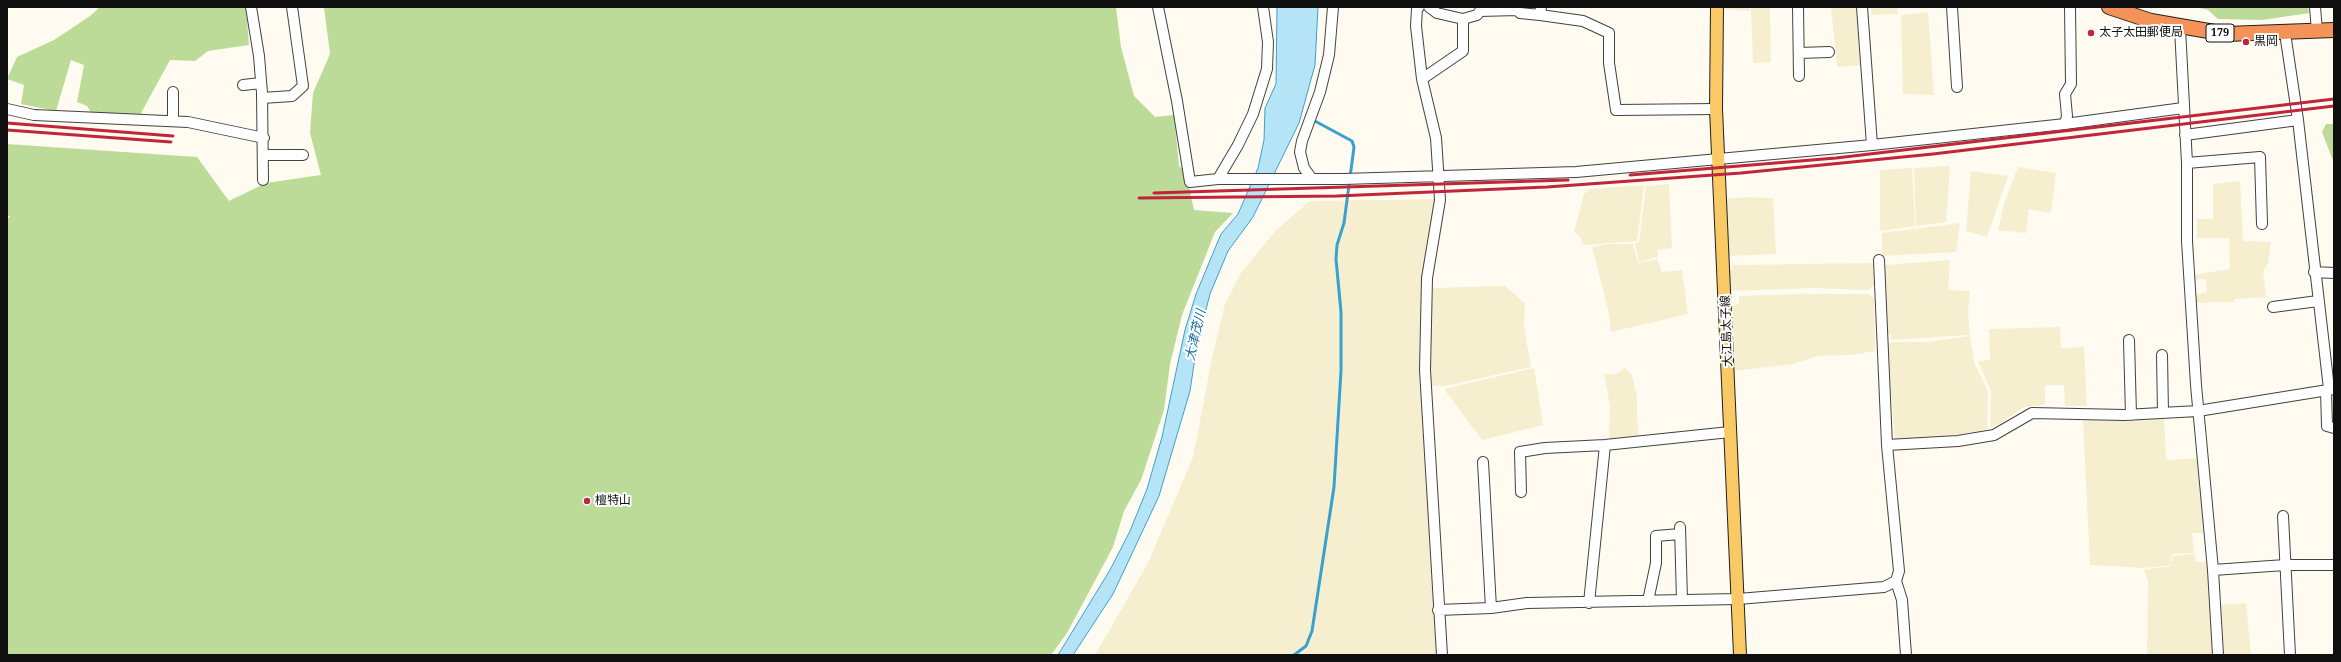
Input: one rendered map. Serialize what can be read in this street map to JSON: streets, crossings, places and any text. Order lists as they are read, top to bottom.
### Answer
{
  "streets": {
    "highway": ["179"],
    "main road": ["大江島太子線"]
  },
  "water": ["大津茂川"],
  "places": ["太子太田郵便局", "黒岡", "檀特山"]
}
